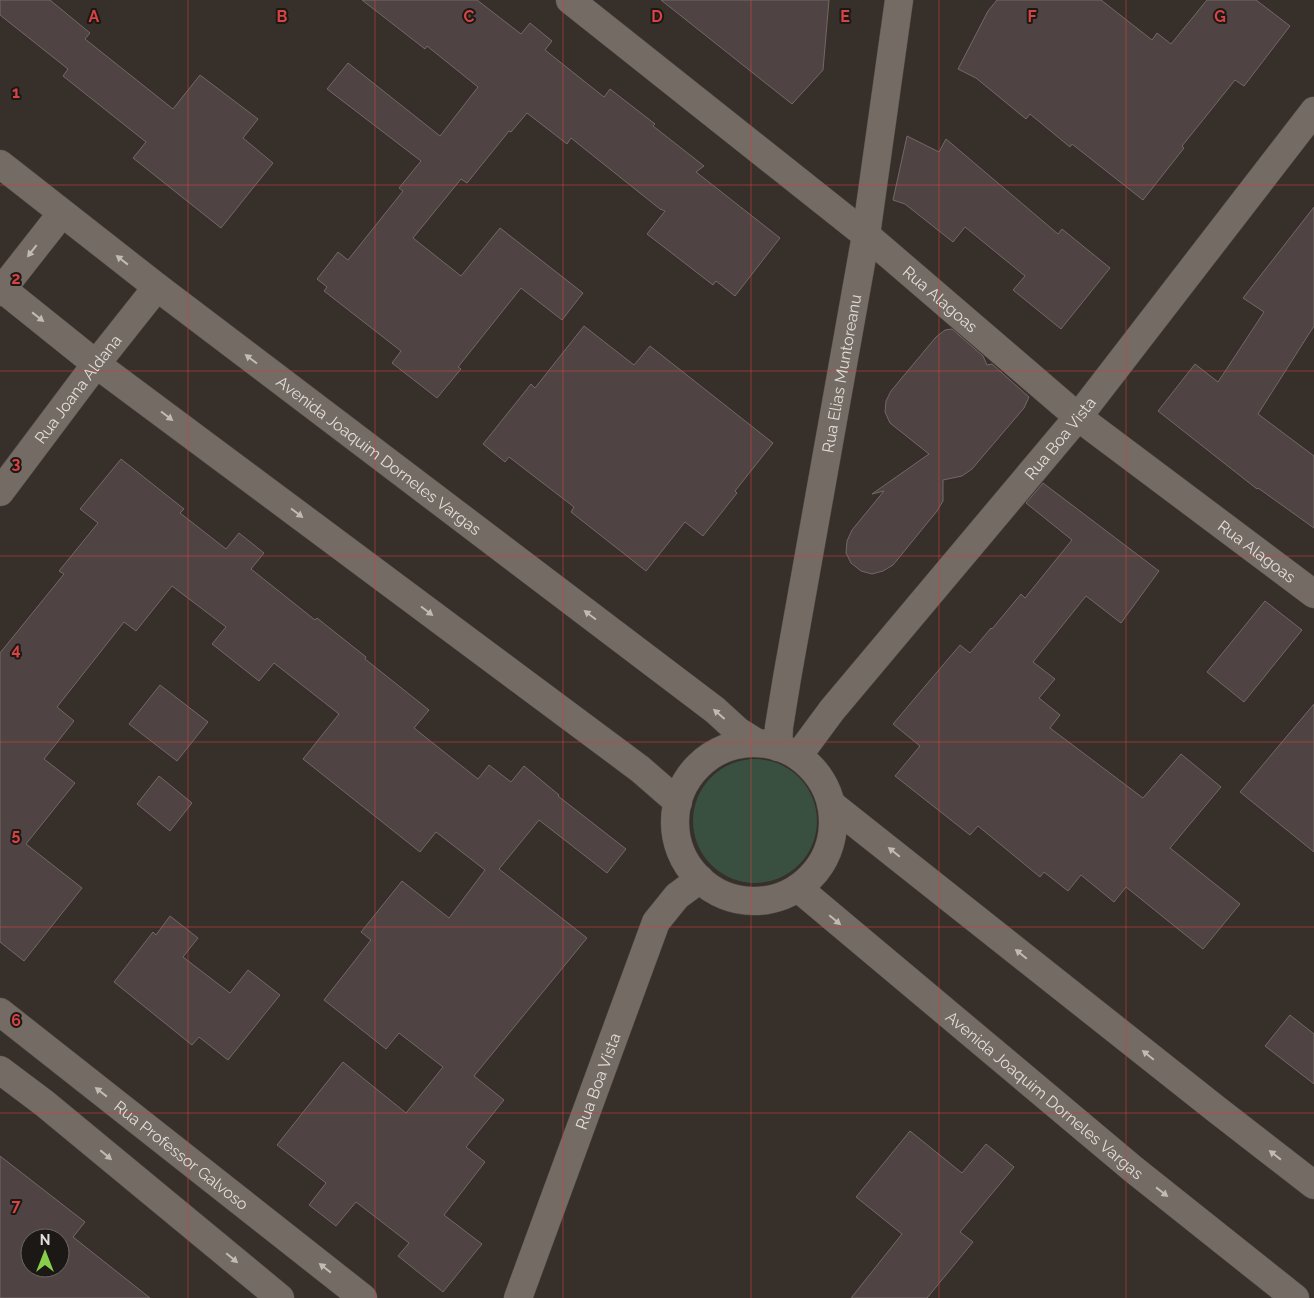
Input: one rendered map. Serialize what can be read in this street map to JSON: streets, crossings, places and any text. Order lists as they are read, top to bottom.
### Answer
{
  "streets": {
    "street": [
      "Rua Alagoas",
      "Rua Elias Muntoreanu",
      "Rua Joana Aldana",
      "Rua Boa Vista",
      "Avenida Joaquim Dorneles Vargas",
      "Rua Professor Galvoso"
    ]
  },
  "crossings": [
    ["Rua Alagoas", "Rua Elias Muntoreanu"],
    ["Rua Alagoas", "Rua Boa Vista"],
    ["Rua Elias Muntoreanu", "Rua Boa Vista"],
    ["Rua Elias Muntoreanu", "Avenida Joaquim Dorneles Vargas"],
    ["Rua Joana Aldana", "Avenida Joaquim Dorneles Vargas"],
    ["Rua Boa Vista", "Avenida Joaquim Dorneles Vargas"]
  ],
  "north": "top",
  "grid": {
    "columns": [
      "A",
      "B",
      "C",
      "D",
      "E",
      "F",
      "G"
    ],
    "rows": [
      "1",
      "2",
      "3",
      "4",
      "5",
      "6",
      "7"
    ]
  }
}
